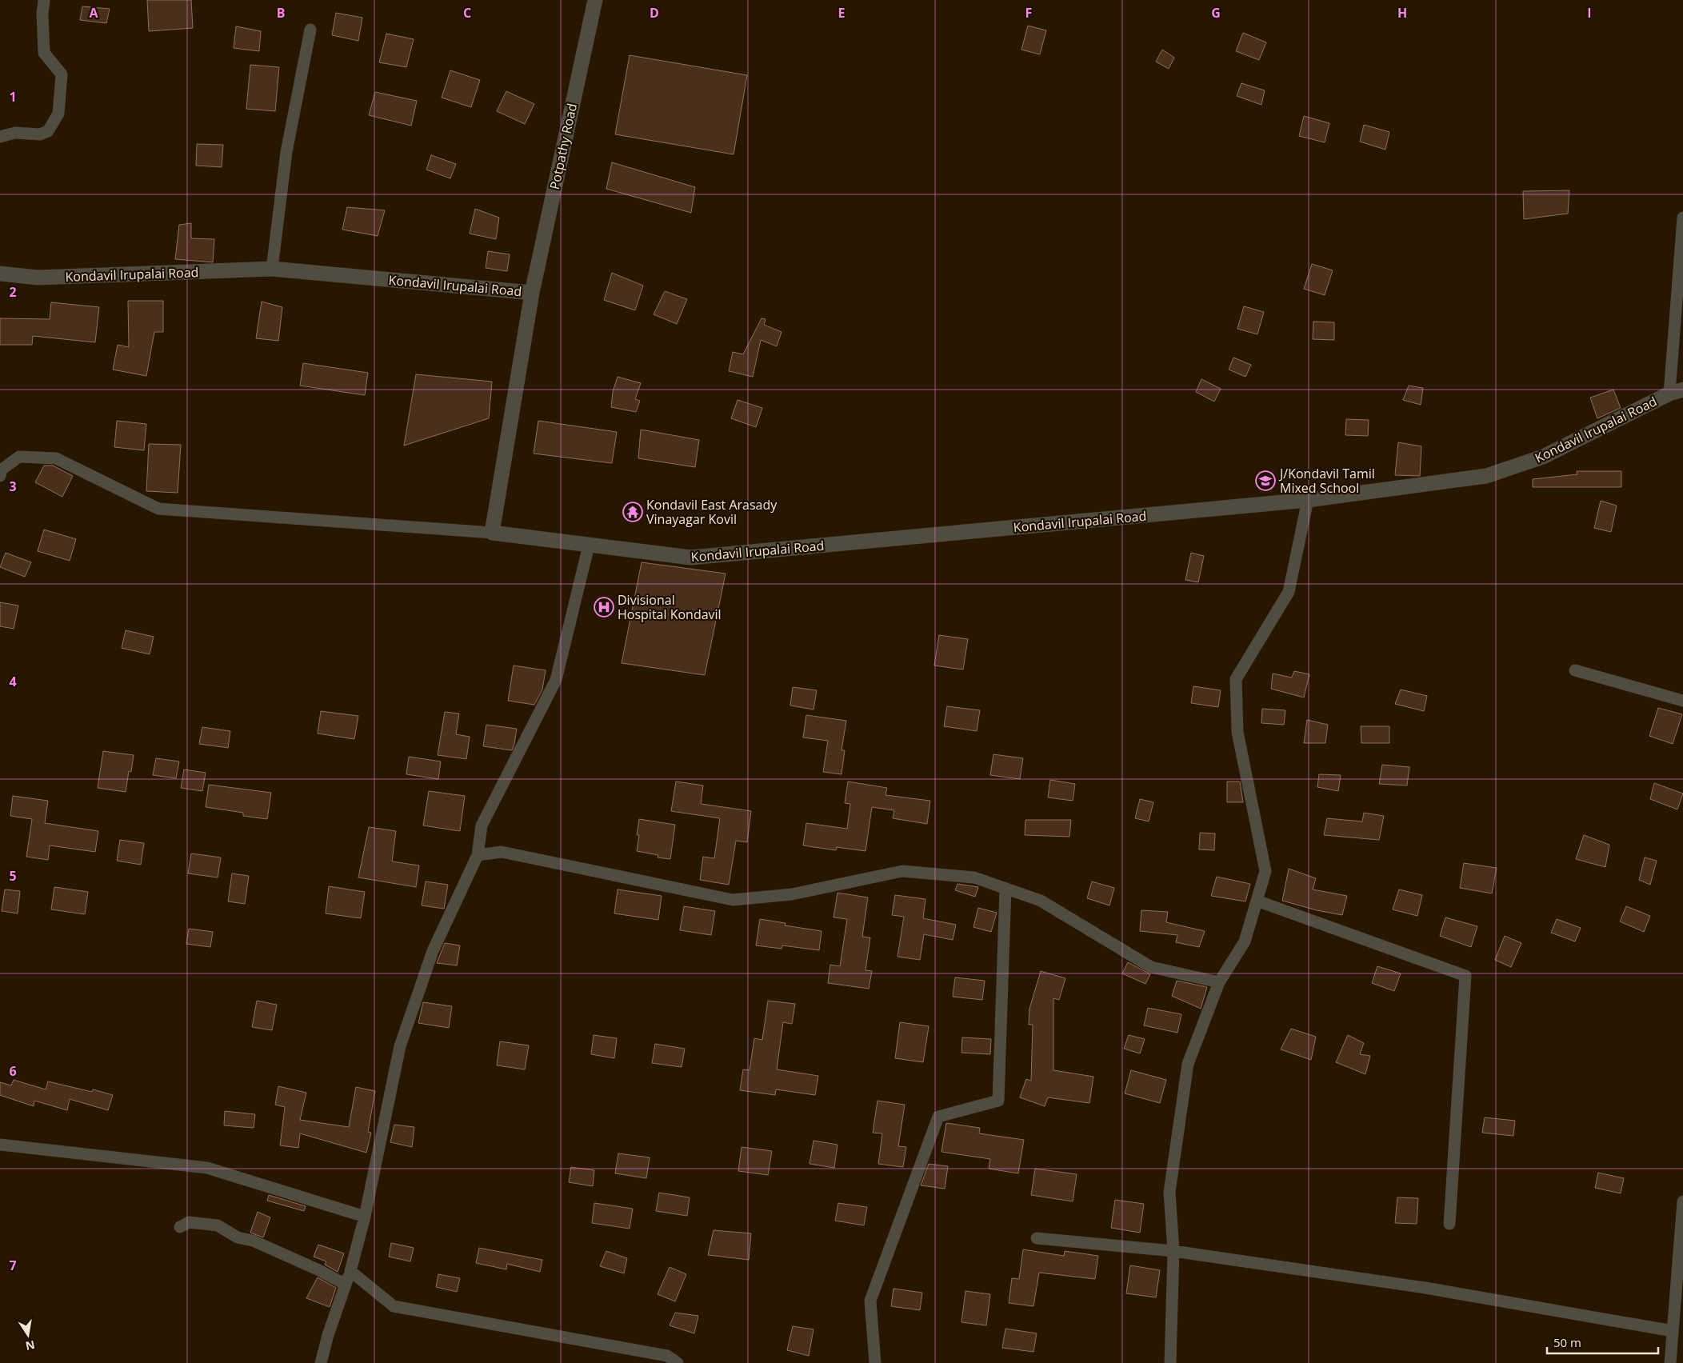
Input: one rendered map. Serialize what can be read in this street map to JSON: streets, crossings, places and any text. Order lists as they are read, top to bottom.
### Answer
{
  "streets": {
    "street": ["Potpathy Road", "Kondavil Irupalai Road"]
  },
  "crossings": [
    ["Potpathy Road", "Kondavil Irupalai Road"]
  ],
  "places": {
    "school or university": ["J/Kondavil Tamil Mixed School"],
    "temple": ["Kondavil East Arasady Vinayagar Kovil"],
    "hospital": ["Divisional Hospital Kondavil"]
  },
  "scale_bar": "50 m",
  "north": "bottom",
  "grid": {
    "columns": [
      "A",
      "B",
      "C",
      "D",
      "E",
      "F",
      "G",
      "H",
      "I"
    ],
    "rows": [
      "1",
      "2",
      "3",
      "4",
      "5",
      "6",
      "7"
    ]
  }
}
